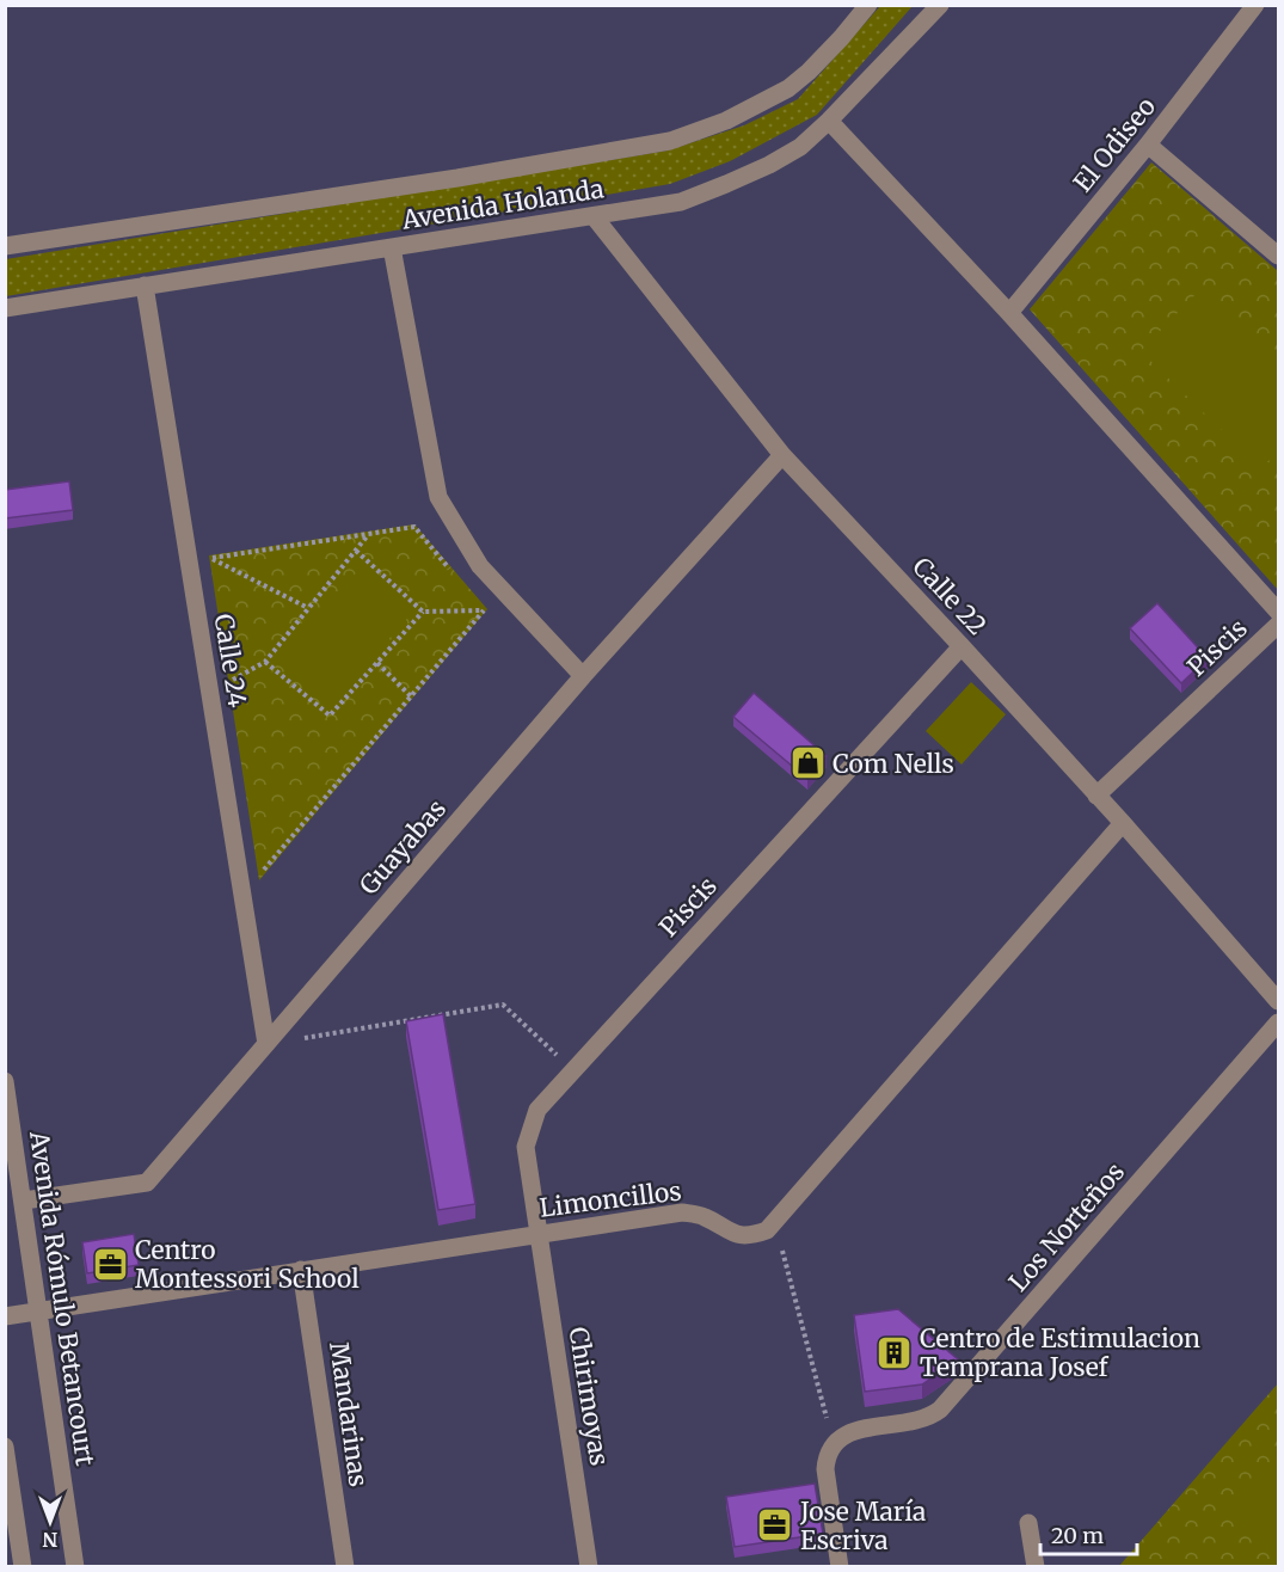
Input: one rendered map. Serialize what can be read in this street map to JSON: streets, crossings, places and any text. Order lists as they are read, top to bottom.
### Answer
{
  "streets": {
    "street": [
      "El Odiseo",
      "Avenida Holanda",
      "Calle 22",
      "Piscis",
      "Calle 24",
      "Guayabas",
      "Limoncillos",
      "Los Norteños",
      "Avenida Rómulo Betancourt",
      "Chirimoyas",
      "Mandarinas"
    ]
  },
  "crossings": [
    ["Avenida Holanda", "Calle 22"],
    ["Avenida Holanda", "Calle 24"],
    ["Calle 22", "Piscis"],
    ["Calle 22", "Guayabas"],
    ["Calle 22", "Limoncillos"],
    ["Piscis", "Limoncillos"],
    ["Piscis", "Chirimoyas"],
    ["Calle 24", "Guayabas"],
    ["Guayabas", "Avenida Rómulo Betancourt"],
    ["Limoncillos", "Avenida Rómulo Betancourt"],
    ["Limoncillos", "Chirimoyas"],
    ["Limoncillos", "Mandarinas"]
  ],
  "places": {
    "shop": ["Com Nells"],
    "office": ["Centro Montessori School", "Jose María Escriva"],
    "building": ["Centro de Estimulacion Temprana Josef"]
  },
  "scale_bar": "20 m",
  "north": "bottom"
}
